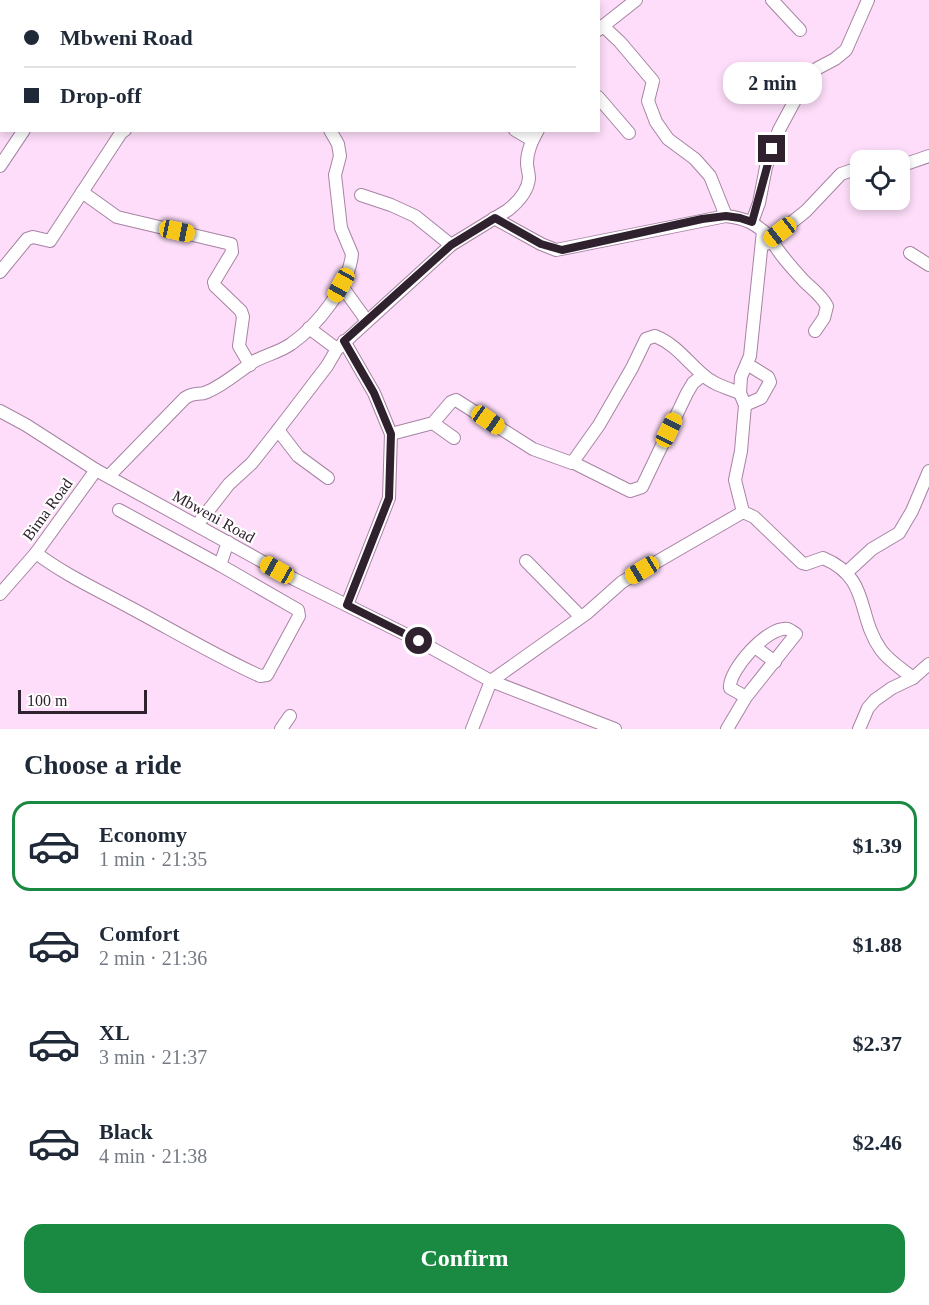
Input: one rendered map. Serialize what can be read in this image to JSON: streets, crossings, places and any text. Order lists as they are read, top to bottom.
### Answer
{
  "streets": {
    "street": ["Bima Road", "Mbweni Road"]
  },
  "crossings": [
    ["Bima Road", "Mbweni Road"]
  ],
  "scale_bar": "100 m",
  "page": {
    "banner": ["Mbweni Road", "Drop-off"],
    "bubble": "2 min",
    "scale": "100 m",
    "heading": "Choose a ride",
    "list": [
      {
        "name": "Economy",
        "note": "1 min · 21:35",
        "value": "$1.39"
      },
      {
        "name": "Comfort",
        "note": "2 min · 21:36",
        "value": "$1.88"
      },
      {
        "name": "XL",
        "note": "3 min · 21:37",
        "value": "$2.37"
      },
      {
        "name": "Black",
        "note": "4 min · 21:38",
        "value": "$2.46"
      }
    ],
    "buttons": "Confirm"
  }
}
